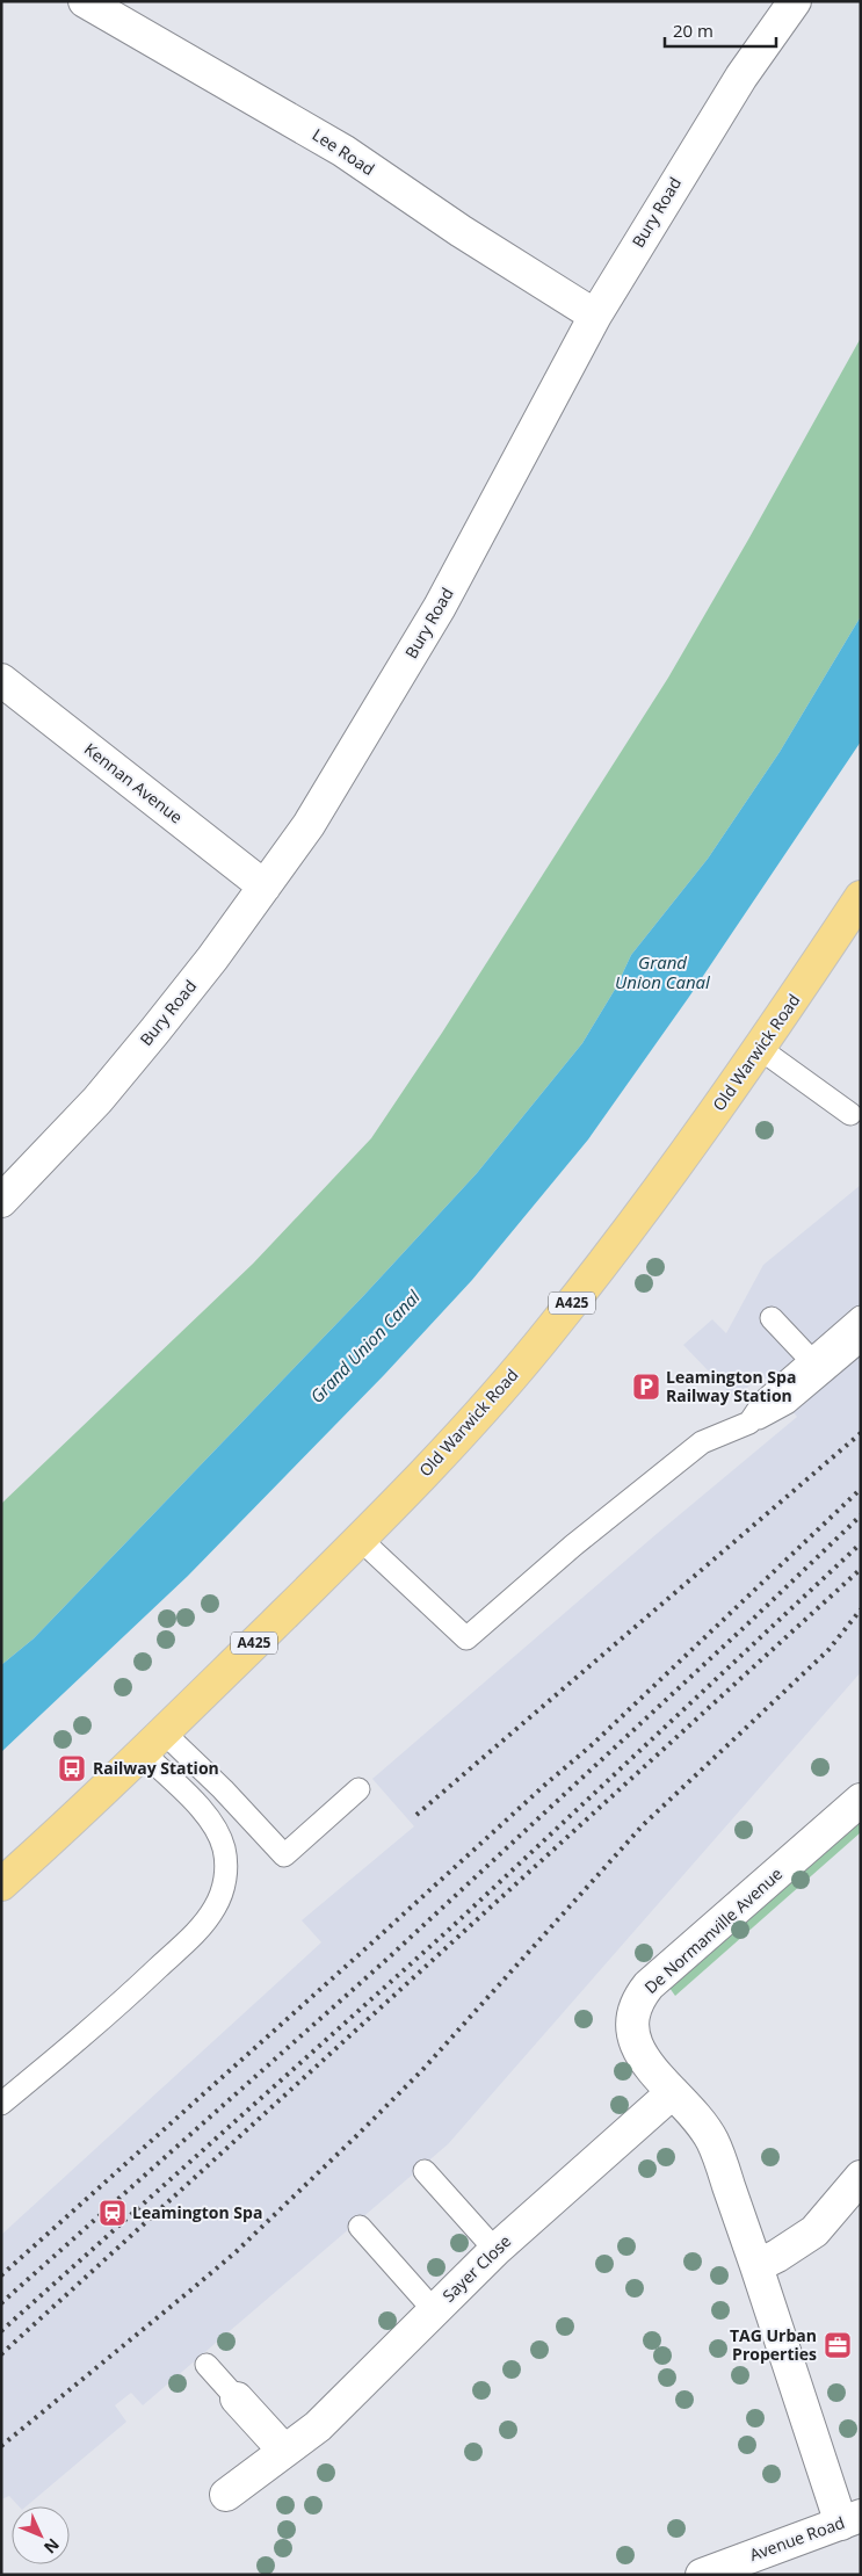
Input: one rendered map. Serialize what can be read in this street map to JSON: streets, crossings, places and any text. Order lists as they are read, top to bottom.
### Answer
{
  "streets": {
    "main road": ["Old Warwick Road", "A425"],
    "street": [
      "Lee Road",
      "Bury Road",
      "Kennan Avenue",
      "De Normanville Avenue",
      "Sayer Close",
      "Avenue Road"
    ]
  },
  "crossings": [
    ["Lee Road", "Bury Road"],
    ["Bury Road", "Kennan Avenue"],
    ["De Normanville Avenue", "Sayer Close"],
    ["De Normanville Avenue", "Avenue Road"]
  ],
  "water": ["Grand Union Canal"],
  "places": {
    "parking": ["Leamington Spa Railway Station"],
    "bus stop": ["Railway Station"],
    "station": ["Leamington Spa"],
    "office": ["TAG Urban Properties"]
  },
  "scale_bar": "20 m",
  "north": "bottom right"
}
